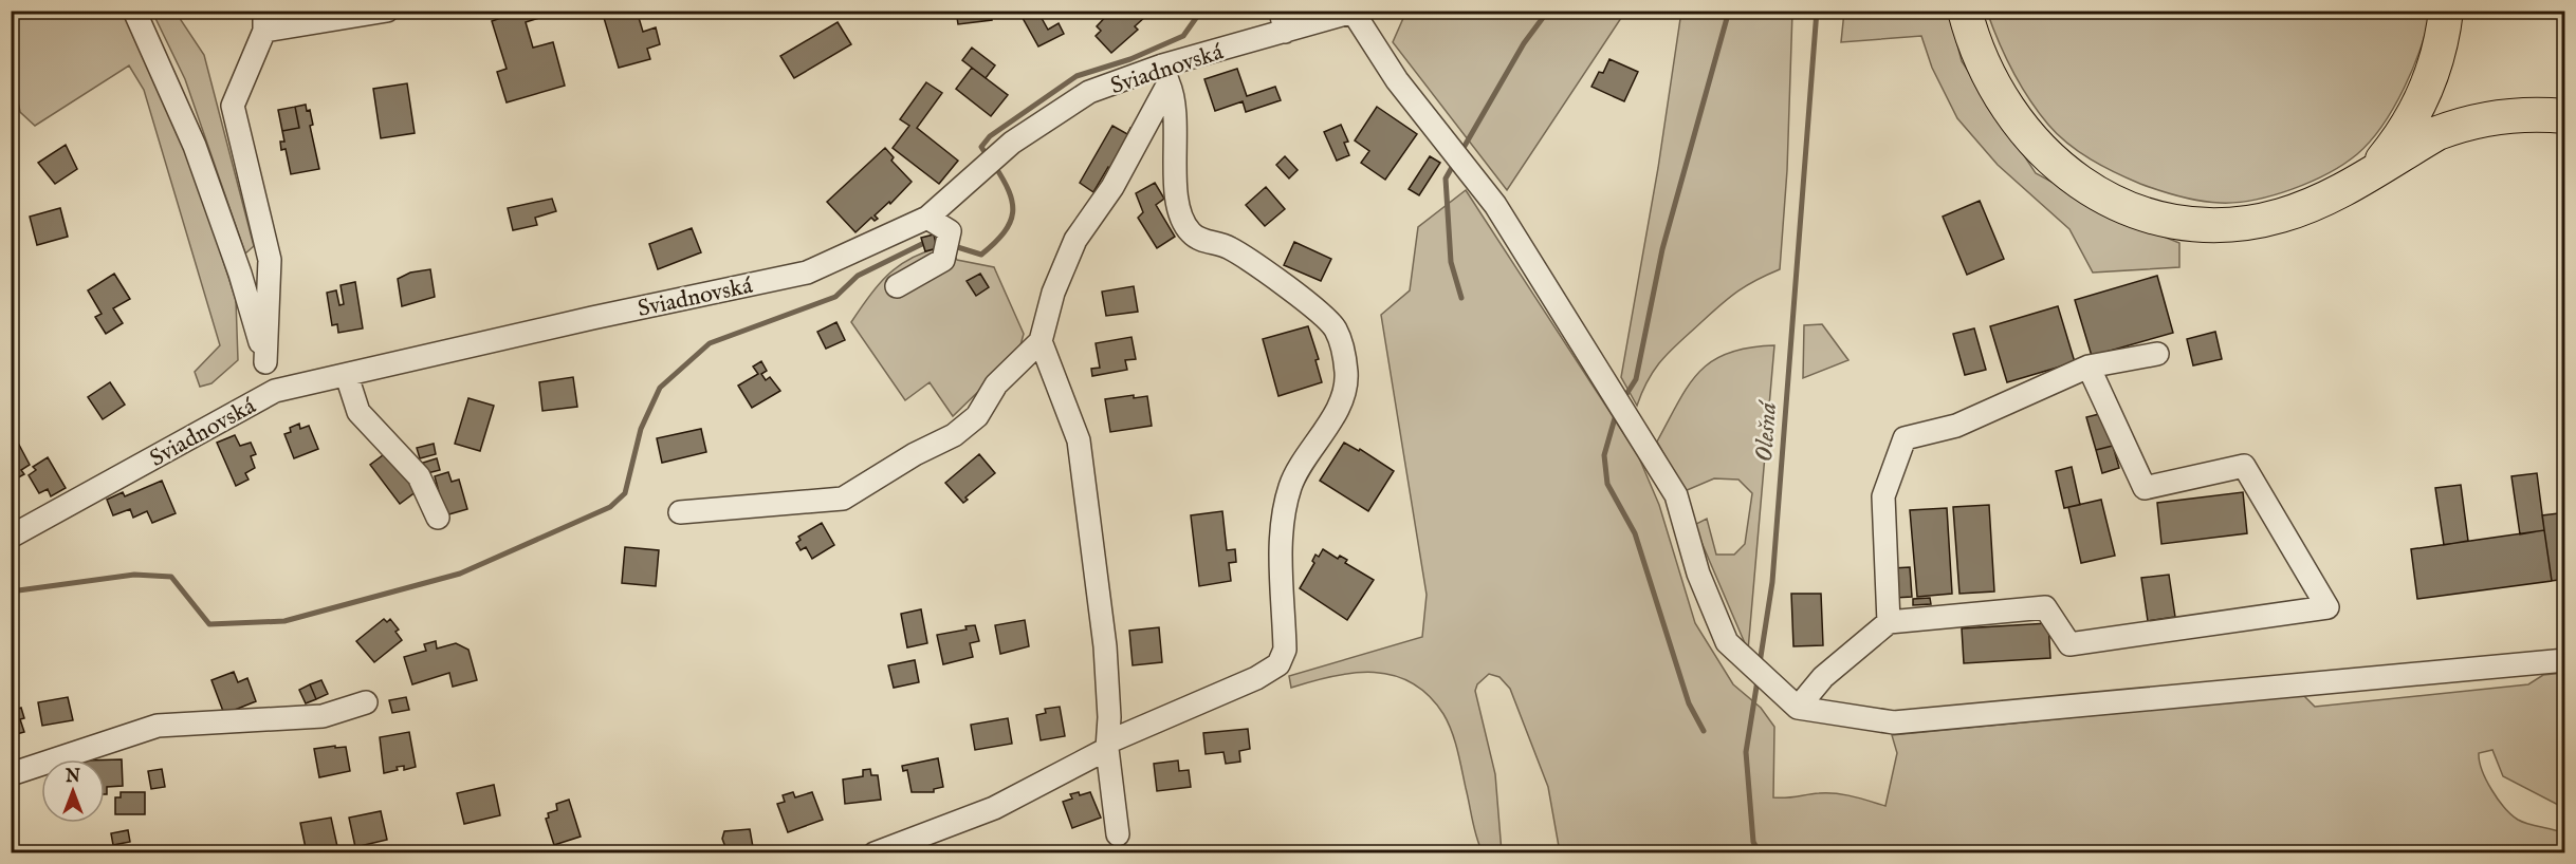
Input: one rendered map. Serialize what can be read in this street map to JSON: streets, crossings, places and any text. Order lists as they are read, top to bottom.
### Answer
{
  "streets": {
    "street": ["Sviadnovská"]
  },
  "water": ["Olešná"],
  "north": "top"
}
